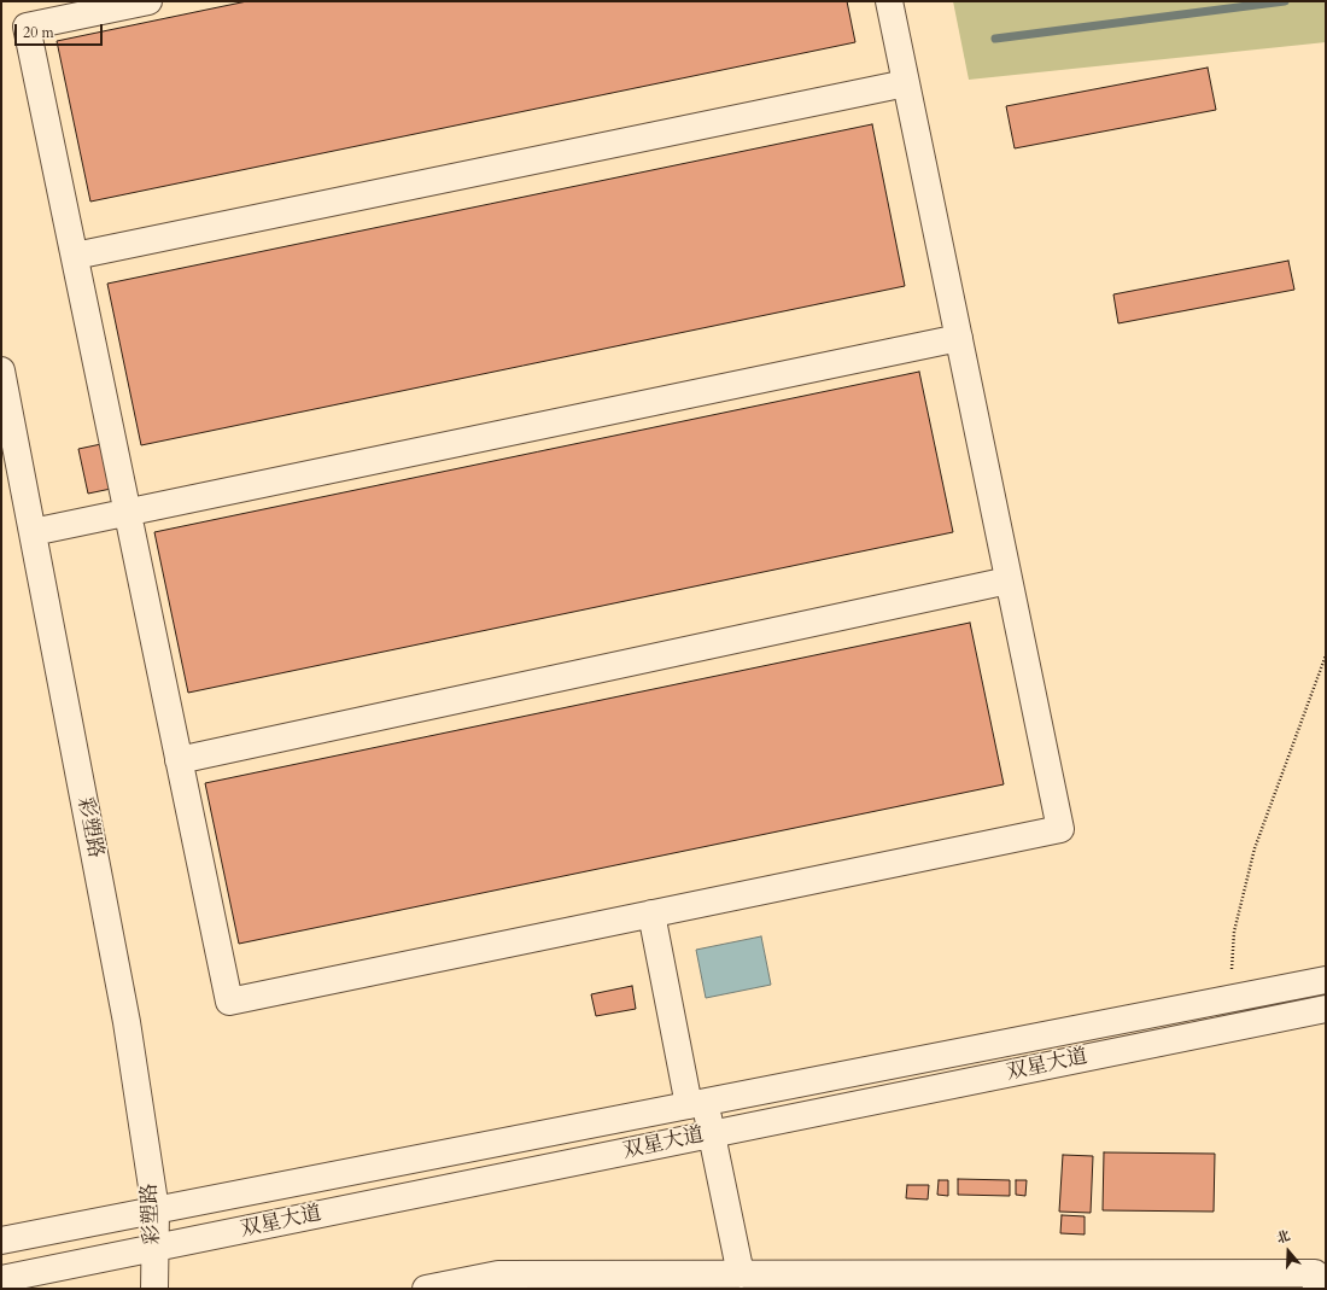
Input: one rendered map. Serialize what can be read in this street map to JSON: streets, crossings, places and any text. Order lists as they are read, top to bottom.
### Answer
{
  "streets": {
    "street": ["彩塑路", "双星大道"]
  },
  "crossings": [
    ["彩塑路", "双星大道"]
  ],
  "scale_bar": "20 m",
  "north": "top"
}
